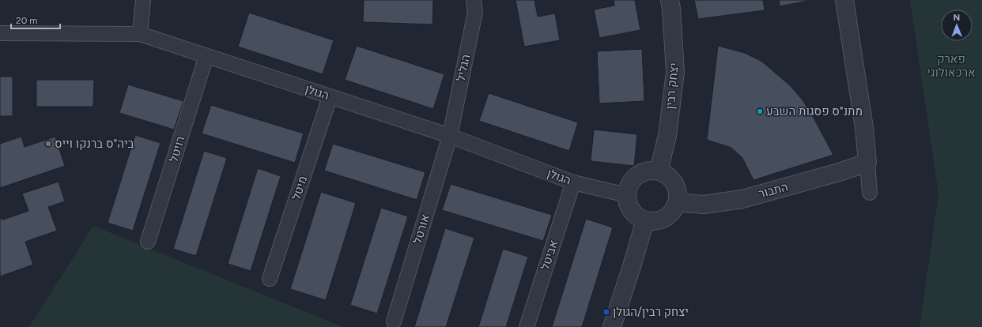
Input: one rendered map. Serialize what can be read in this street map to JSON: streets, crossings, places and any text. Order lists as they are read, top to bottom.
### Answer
{
  "streets": {
    "street": [
      "הגליל",
      "יצחק רבין",
      "הגולן",
      "רויטל",
      "מיטל",
      "התבור",
      "אורטל",
      "אביטל"
    ]
  },
  "crossings": [
    ["הגליל", "הגולן"],
    ["הגליל", "אורטל"],
    ["יצחק רבין", "הגולן"],
    ["יצחק רבין", "התבור"],
    ["הגולן", "רויטל"],
    ["הגולן", "מיטל"],
    ["הגולן", "התבור"],
    ["הגולן", "אורטל"],
    ["הגולן", "אביטל"]
  ],
  "parks": ["פארק ארכאולוגי"],
  "places": {
    "other": ["מתנ\"ס פסגות השבע", "ביה\"ס ברנקו וייס"],
    "transit": ["יצחק רבין/הגולן"]
  },
  "scale_bar": "20 m",
  "north": "top"
}
